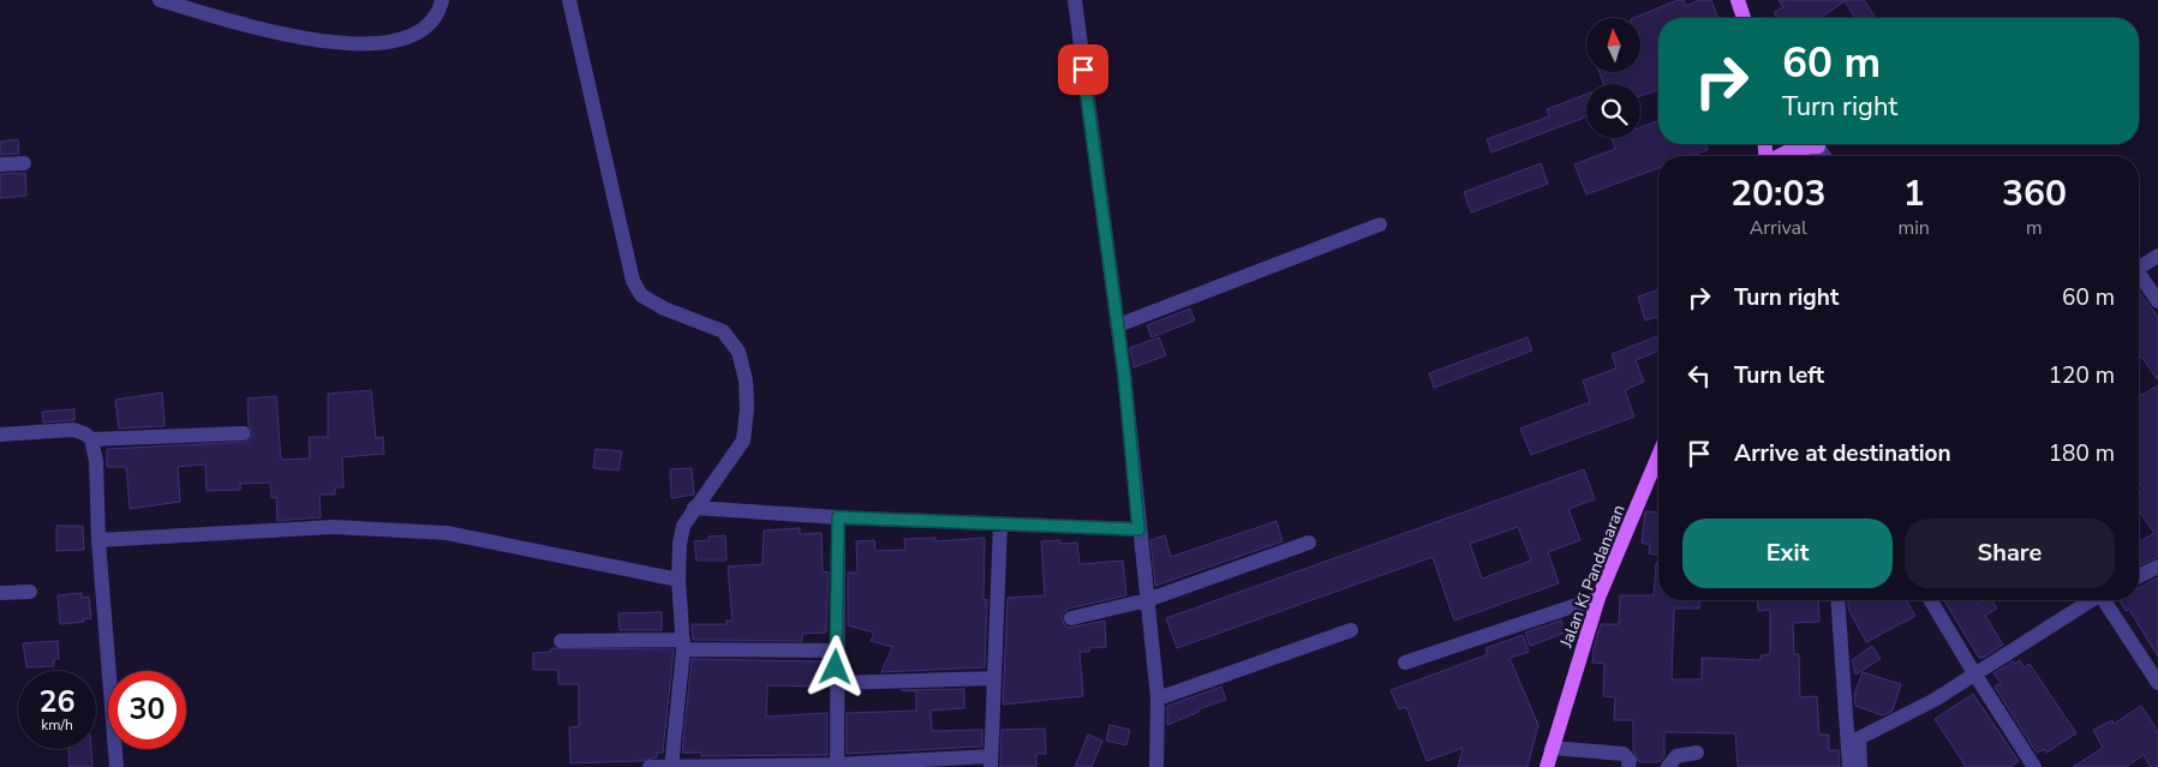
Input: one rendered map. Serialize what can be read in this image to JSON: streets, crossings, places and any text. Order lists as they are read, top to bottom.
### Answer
{
  "streets": {
    "main road": ["Jalan Ki Pandanaran"]
  },
  "north": "top",
  "page": {
    "turn": ["60 m", "Turn right"],
    "eta": [
      "20:03",
      "Arrival",
      "1",
      "min",
      "360",
      "m"
    ],
    "list": [
      {
        "name": "Turn right",
        "value": "60 m"
      },
      {
        "name": "Turn left",
        "value": "120 m"
      },
      {
        "name": "Arrive at destination",
        "value": "180 m"
      }
    ],
    "buttons": ["Exit", "Share"],
    "speed": "26 km/h",
    "limit": "30"
  }
}
